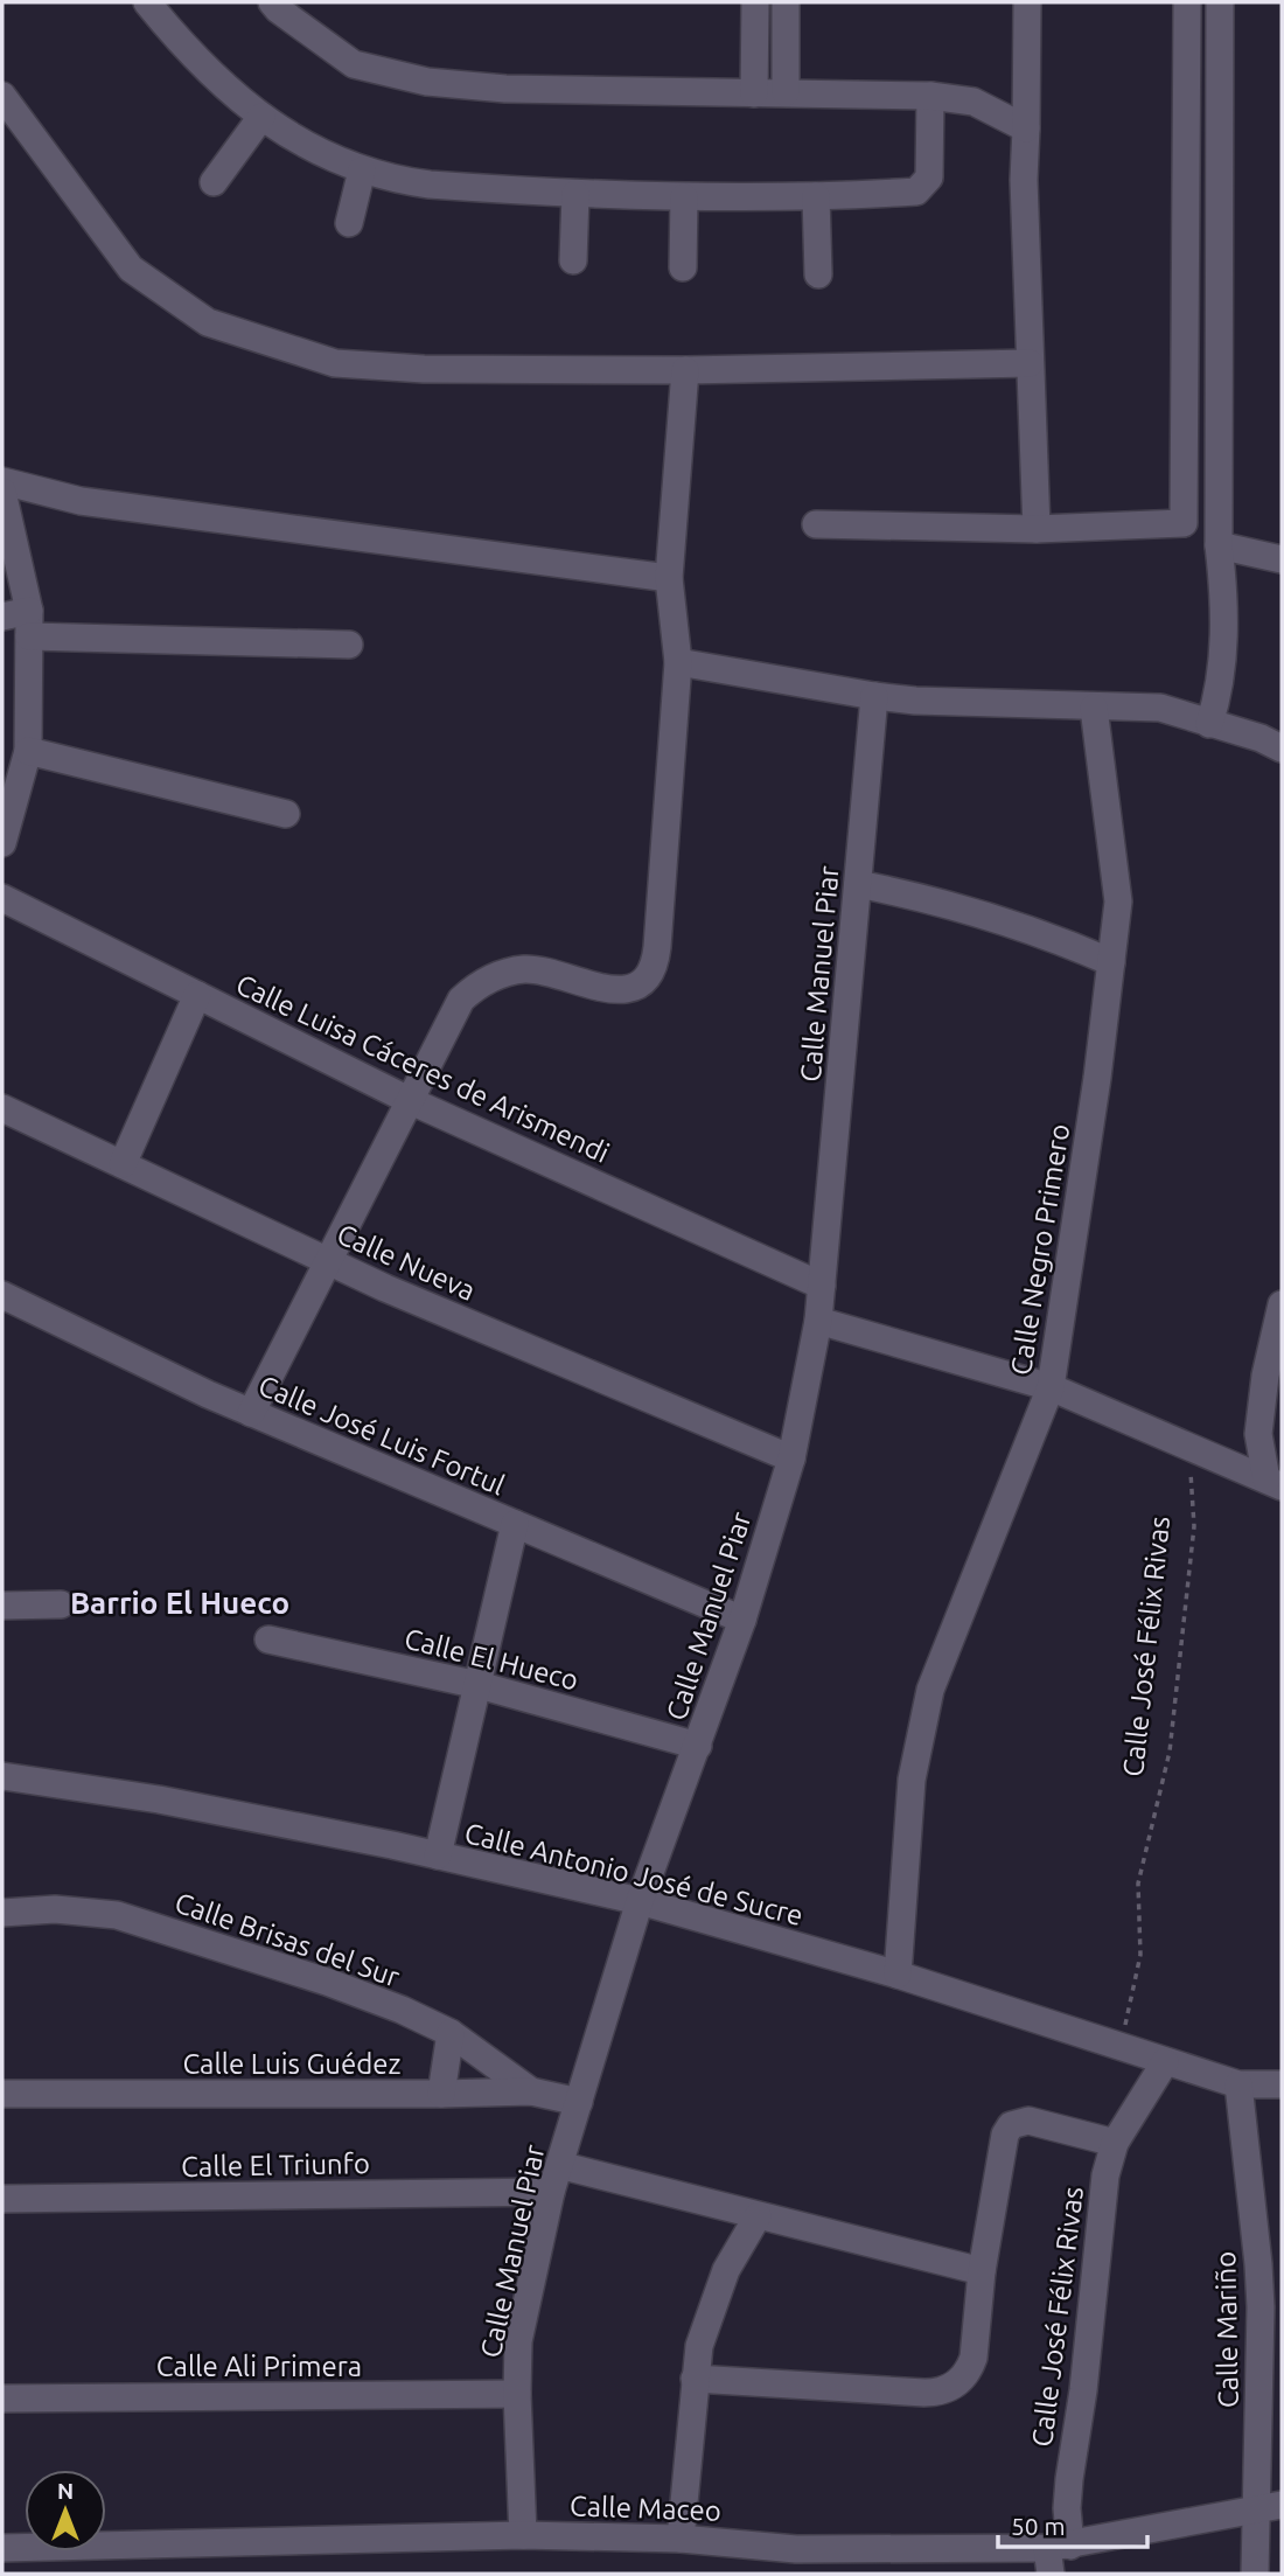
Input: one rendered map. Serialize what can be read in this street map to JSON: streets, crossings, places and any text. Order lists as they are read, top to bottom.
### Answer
{
  "streets": {
    "street": [
      "Calle Manuel Piar",
      "Calle Luisa Cáceres de Arismendi",
      "Calle Negro Primero",
      "Calle Nueva",
      "Calle José Luis Fortul",
      "Calle José Félix Rivas",
      "Calle El Hueco",
      "Calle Antonio José de Sucre",
      "Calle Brisas del Sur",
      "Calle Luis Guédez",
      "Calle El Triunfo",
      "Calle Mariño",
      "Calle Ali Primera",
      "Calle Maceo"
    ]
  },
  "crossings": [
    ["Calle Manuel Piar", "Calle Luisa Cáceres de Arismendi"],
    ["Calle Manuel Piar", "Calle Nueva"],
    ["Calle Manuel Piar", "Calle José Luis Fortul"],
    ["Calle Manuel Piar", "Calle El Hueco"],
    ["Calle Manuel Piar", "Calle Antonio José de Sucre"],
    ["Calle Manuel Piar", "Calle Luis Guédez"],
    ["Calle Manuel Piar", "Calle El Triunfo"],
    ["Calle Manuel Piar", "Calle Ali Primera"],
    ["Calle Manuel Piar", "Calle Maceo"],
    ["Calle Negro Primero", "Calle Antonio José de Sucre"],
    ["Calle José Félix Rivas", "Calle Antonio José de Sucre"],
    ["Calle José Félix Rivas", "Calle Maceo"],
    ["Calle Antonio José de Sucre", "Calle Mariño"],
    ["Calle Brisas del Sur", "Calle Luis Guédez"],
    ["Calle Mariño", "Calle Maceo"]
  ],
  "districts": ["Barrio El Hueco"],
  "scale_bar": "50 m",
  "north": "top"
}
